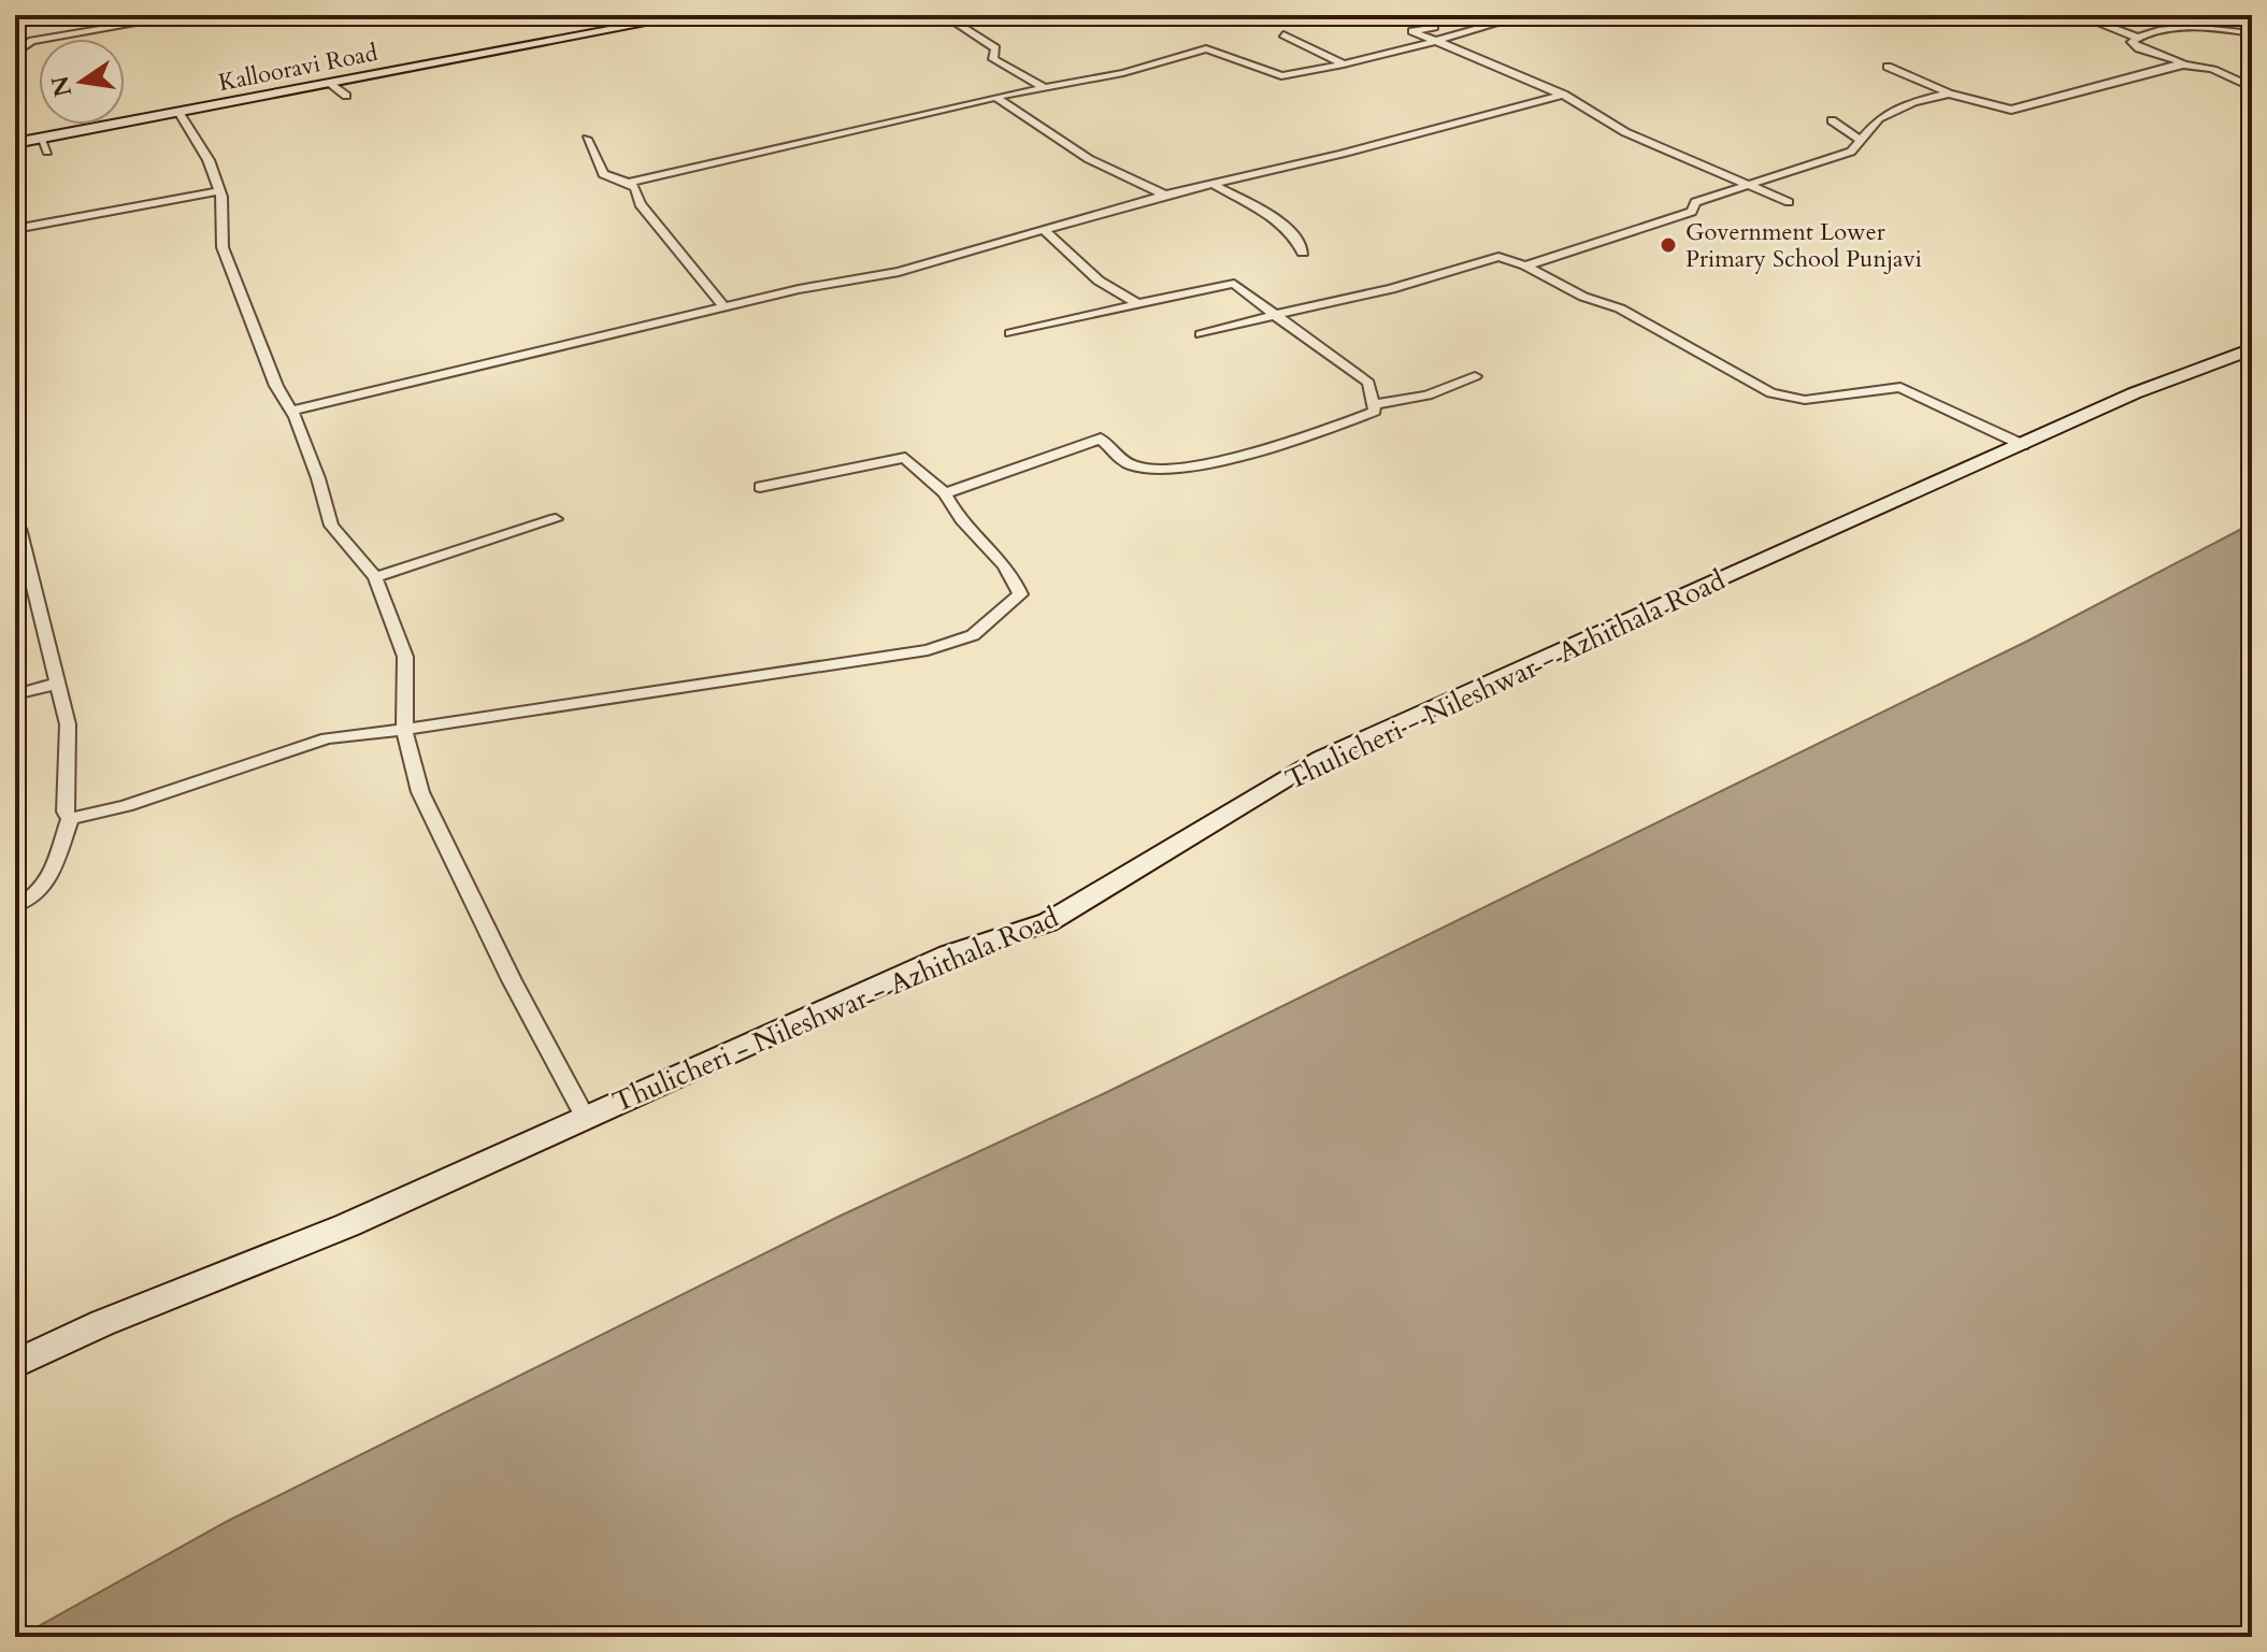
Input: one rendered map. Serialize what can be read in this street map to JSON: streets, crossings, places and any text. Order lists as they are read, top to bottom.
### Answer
{
  "streets": {
    "main road": ["Kallooravi Road", "Thulicheri - Nileshwar - Azhithala Road"]
  },
  "places": ["Government Lower Primary School Punjavi"],
  "north": "left"
}
